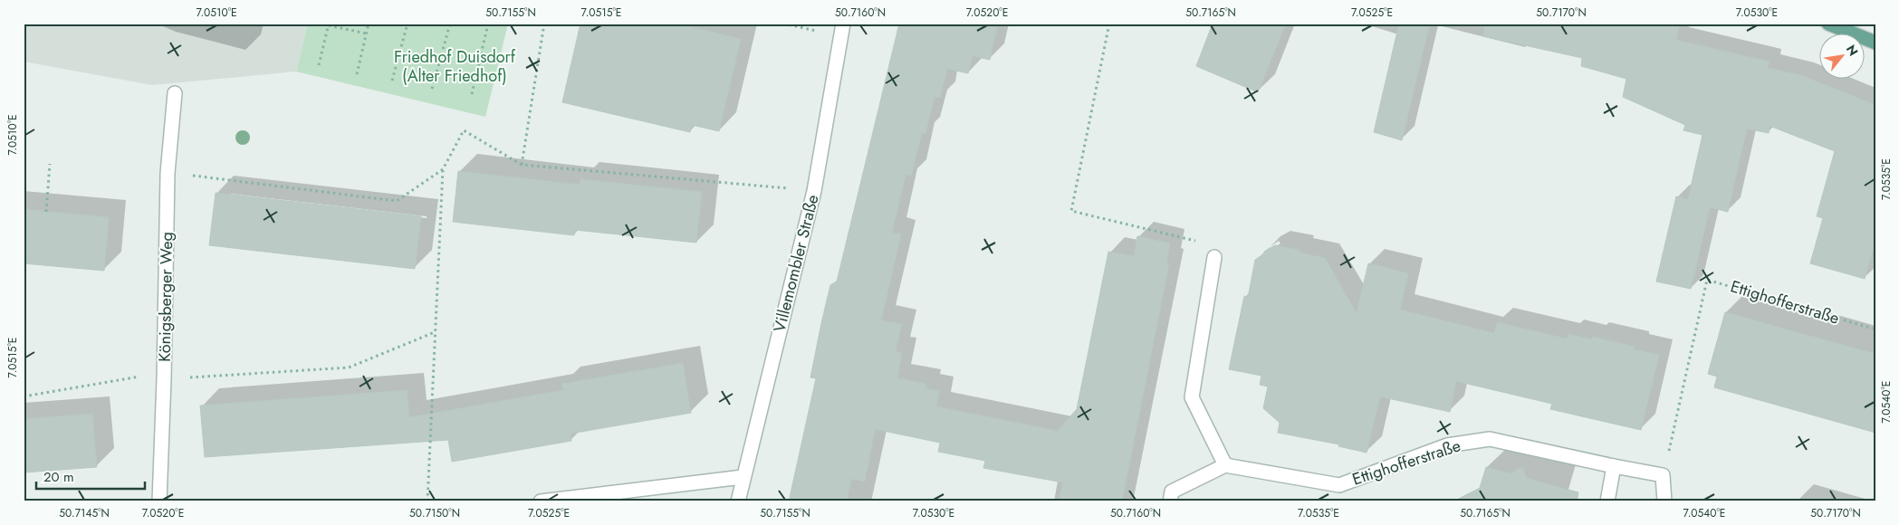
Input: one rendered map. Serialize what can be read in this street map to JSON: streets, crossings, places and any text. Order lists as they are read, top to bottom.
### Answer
{
  "streets": {
    "street": ["Villemombler Straße", "Königsberger Weg", "Ettighofferstraße"]
  },
  "parks": ["Friedhof Duisdorf (Alter Friedhof)"],
  "scale_bar": "20 m",
  "north": "top right",
  "coordinates": [
    "7.0510°E",
    "50.7155°N",
    "7.0515°E",
    "50.7160°N",
    "7.0520°E",
    "50.7165°N",
    "7.0525°E",
    "50.7170°N",
    "7.0530°E",
    "7.0535°E",
    "7.0540°E",
    "50.7145°N",
    "50.7150°N"
  ]
}
